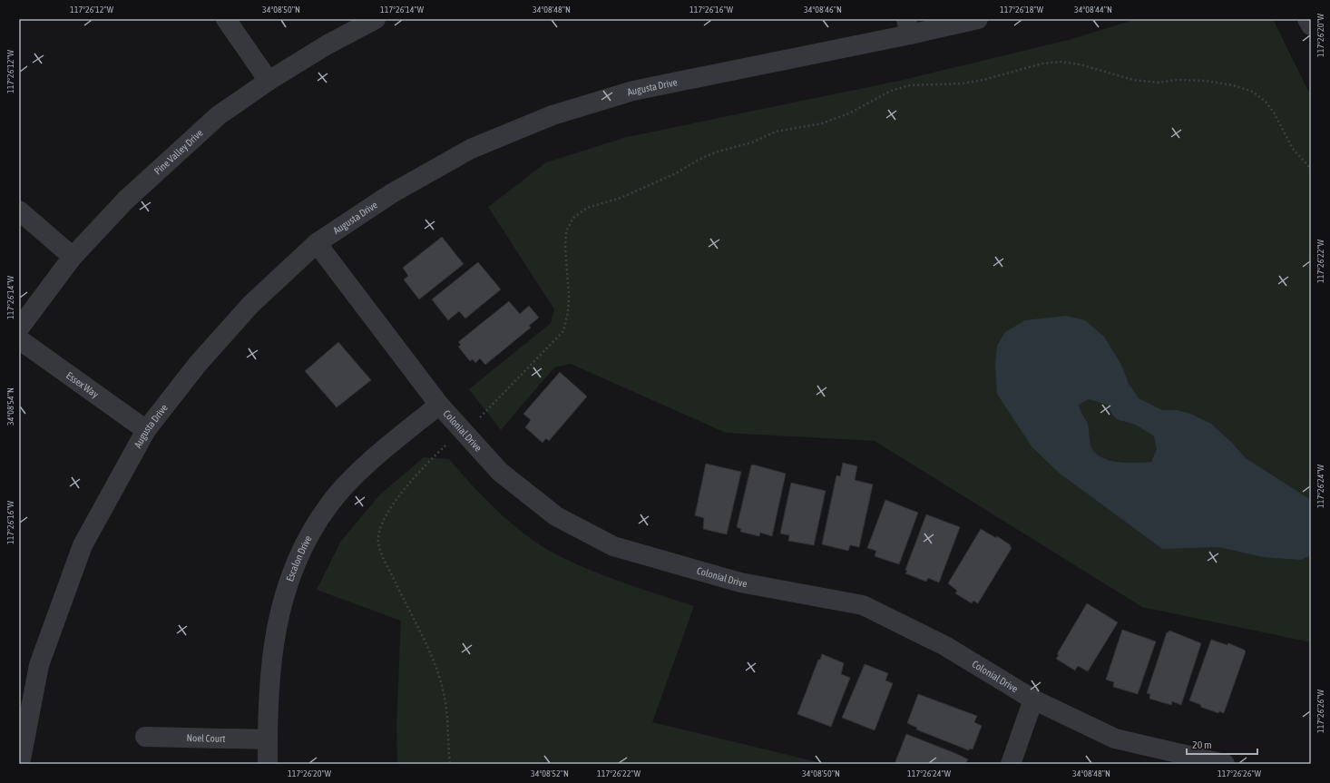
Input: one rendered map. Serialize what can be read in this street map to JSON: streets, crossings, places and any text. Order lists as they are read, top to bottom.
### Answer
{
  "streets": {
    "street": [
      "Augusta Drive",
      "Pine Valley Drive",
      "Essex Way",
      "Colonial Drive",
      "Escalon Drive",
      "Noel Court"
    ]
  },
  "crossings": [
    ["Augusta Drive", "Essex Way"],
    ["Augusta Drive", "Colonial Drive"],
    ["Colonial Drive", "Escalon Drive"],
    ["Escalon Drive", "Noel Court"]
  ],
  "scale_bar": "20 m",
  "coordinates": [
    "117°26'12\"W",
    "34°08'50\"N",
    "117°26'14\"W",
    "34°08'48\"N",
    "117°26'16\"W",
    "34°08'46\"N",
    "117°26'18\"W",
    "34°08'44\"N",
    "117°26'20\"W",
    "117°26'22\"W",
    "34°08'54\"N",
    "117°26'24\"W",
    "117°26'26\"W",
    "34°08'52\"N"
  ]
}
